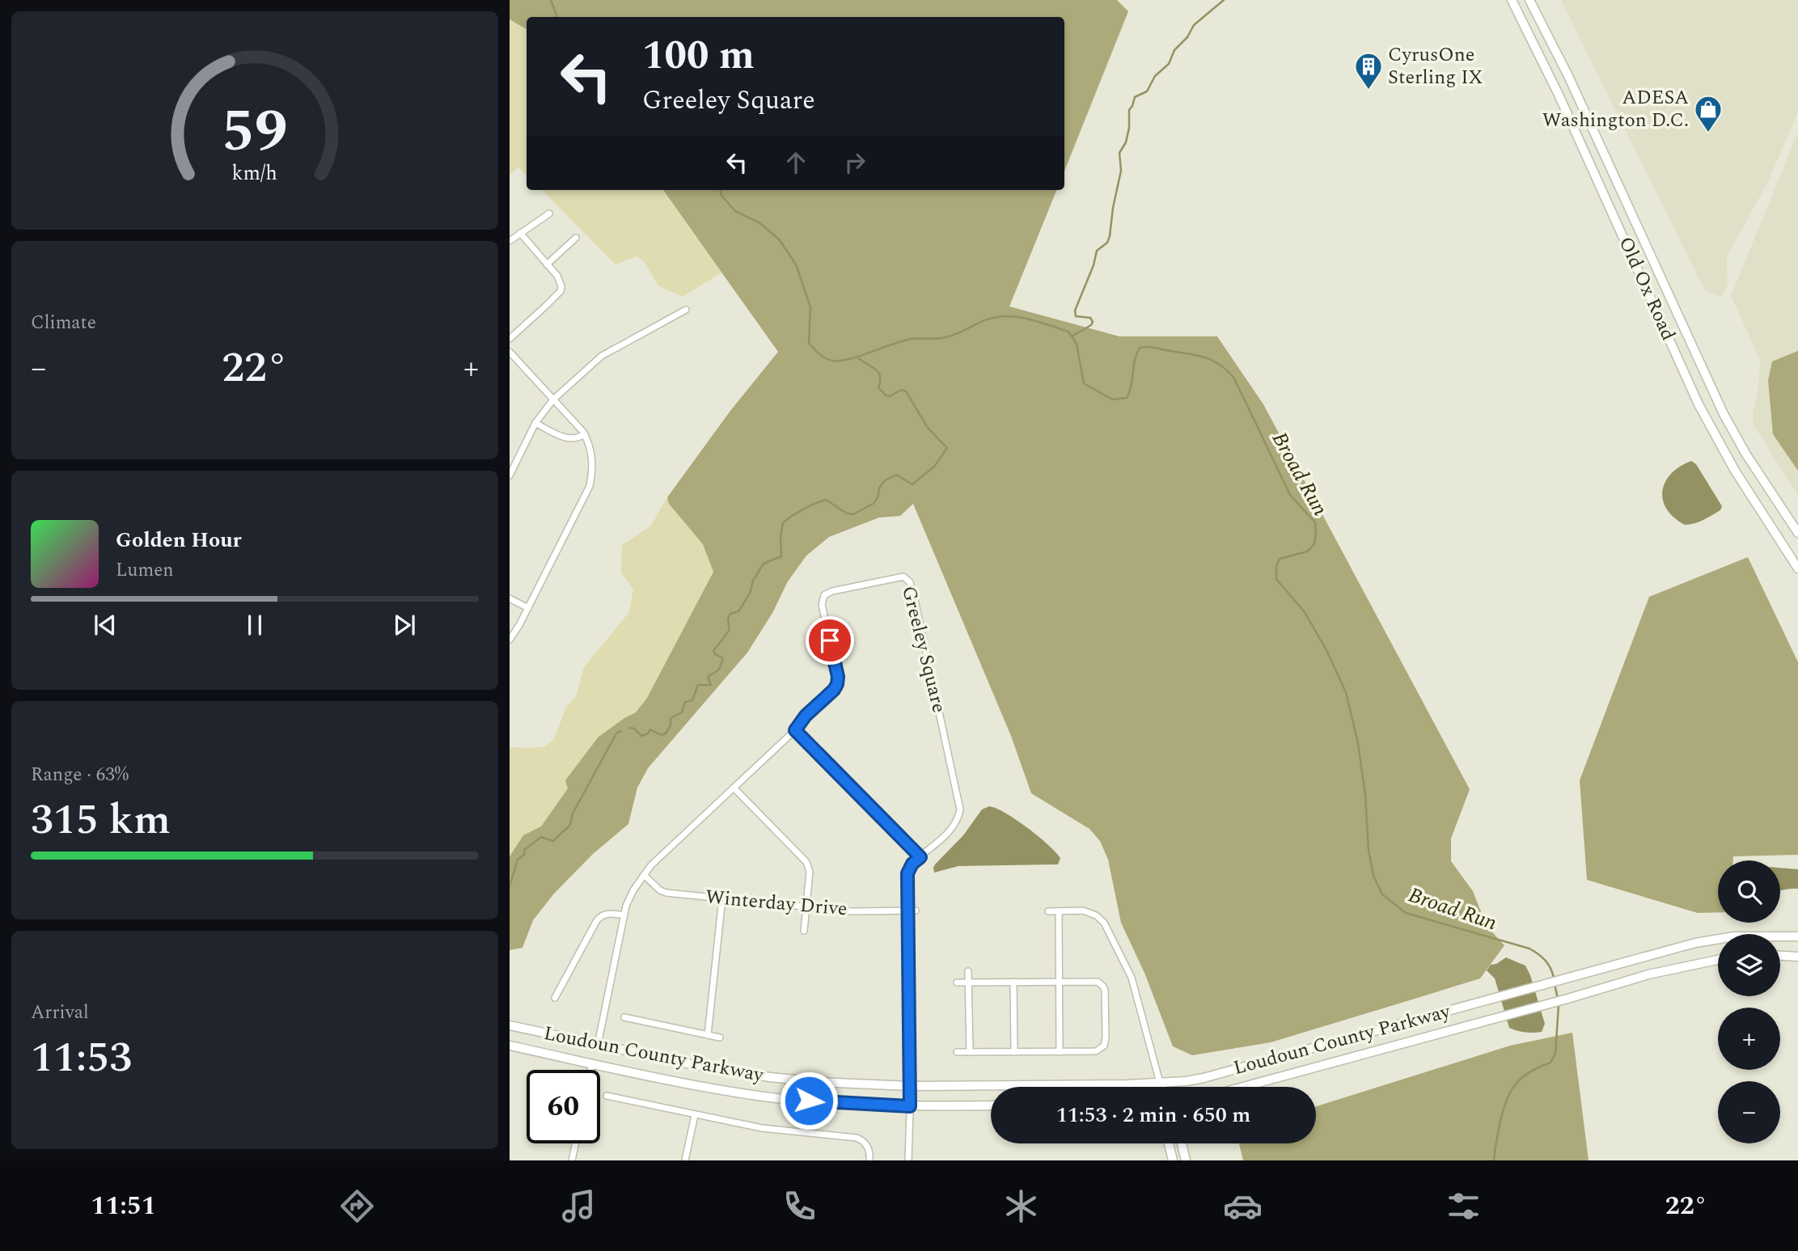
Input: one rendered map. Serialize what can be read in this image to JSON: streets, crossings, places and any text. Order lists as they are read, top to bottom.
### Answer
{
  "streets": {
    "main road": ["Old Ox Road", "Loudoun County Parkway"],
    "street": ["Greeley Square", "Winterday Drive"]
  },
  "crossings": [
    ["Greeley Square", "Winterday Drive"],
    ["Greeley Square", "Loudoun County Parkway"]
  ],
  "water": ["Broad Run"],
  "places": {
    "building": ["CyrusOne Sterling IX"],
    "shop": ["ADESA Washington D.C."]
  },
  "page": {
    "turn": ["100 m", "Greeley Square"],
    "tile": [
      "Climate",
      ["Range · 63%", "315 km"],
      ["Arrival", "11:53"]
    ],
    "heat": ["−", "22°", "+"],
    "song": ["Golden Hour", "Lumen"],
    "map_buttons": ["+", "−"],
    "limit": "60",
    "trip": "11:53 · 2 min · 650 m",
    "tabs": ["11:51", "22°"],
    "gauge": ["59", "km/h"]
  }
}
